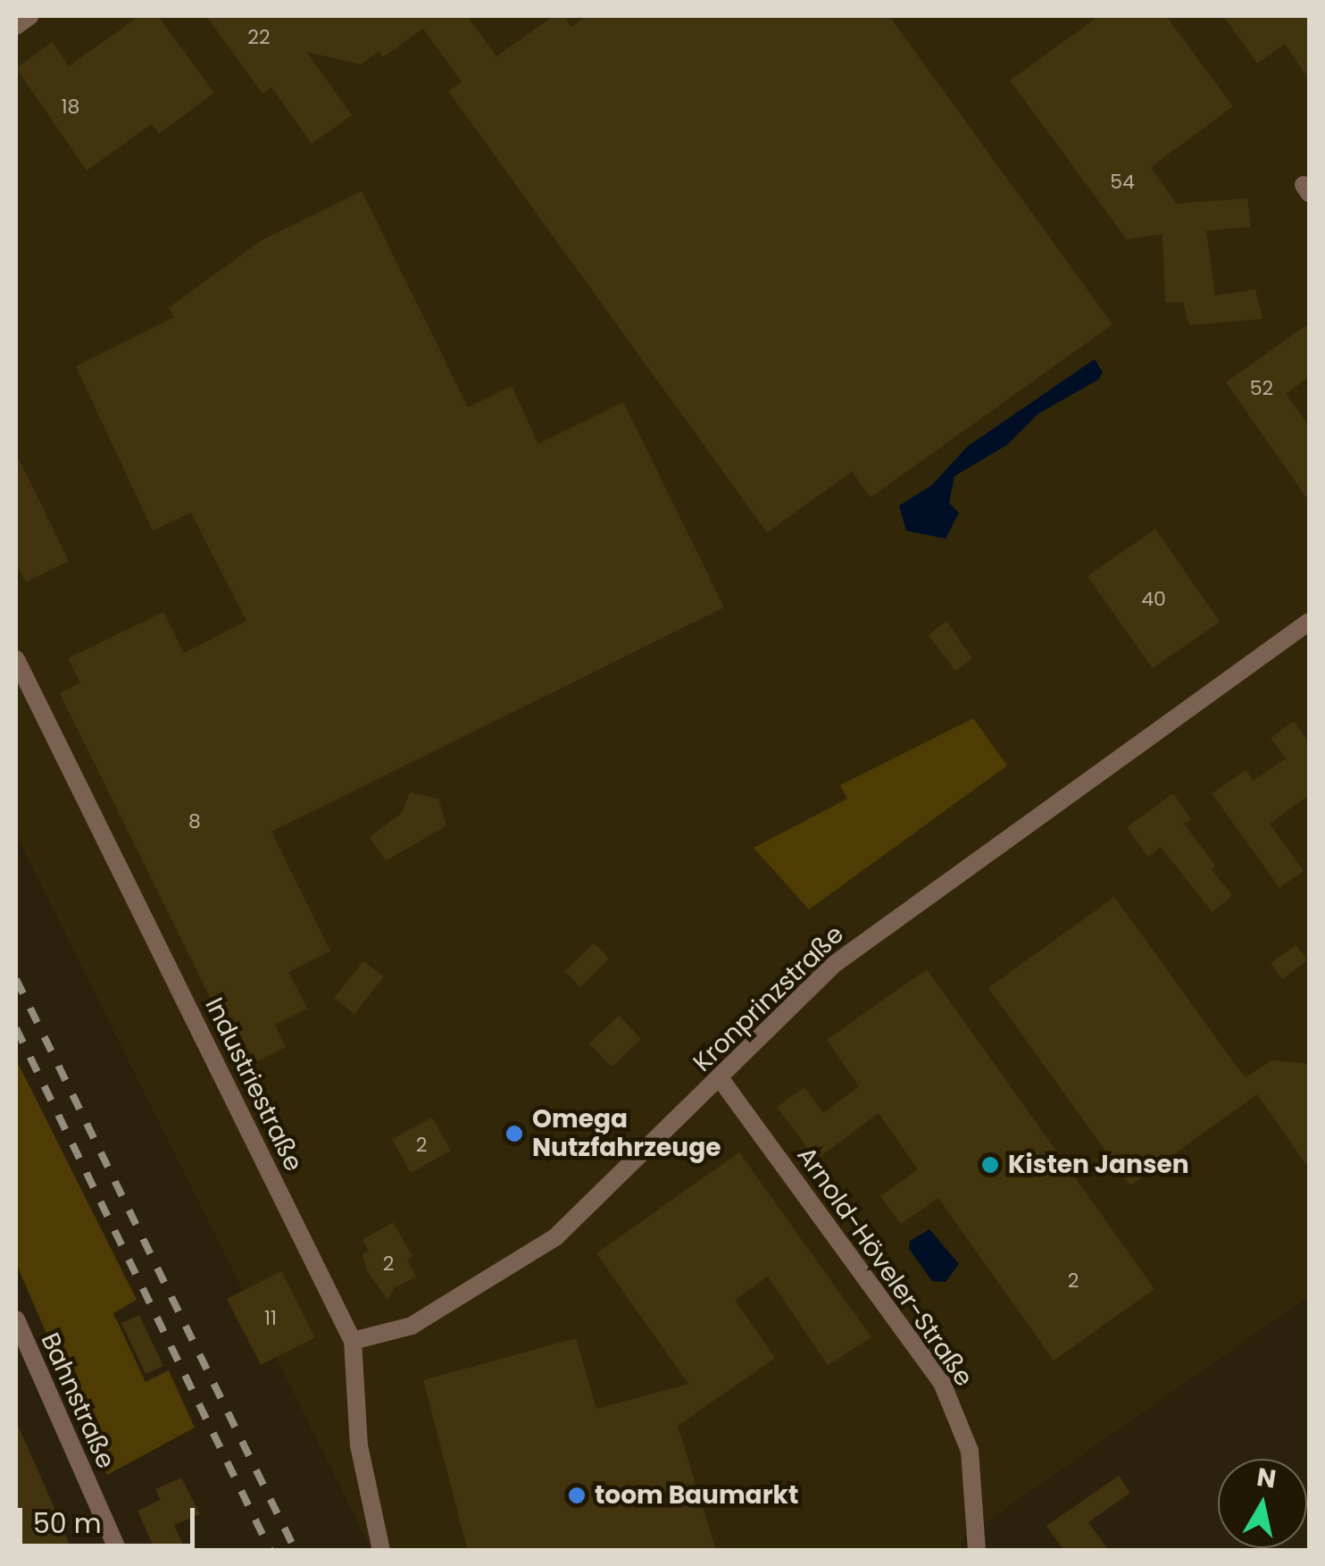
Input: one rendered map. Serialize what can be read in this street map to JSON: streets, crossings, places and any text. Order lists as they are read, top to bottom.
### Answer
{
  "streets": {
    "street": [
      "Kronprinzstraße",
      "Industriestraße",
      "Arnold-Höveler-Straße",
      "Bahnstraße"
    ]
  },
  "crossings": [
    ["Kronprinzstraße", "Industriestraße"],
    ["Kronprinzstraße", "Arnold-Höveler-Straße"]
  ],
  "places": ["Omega Nutzfahrzeuge", "Kisten Jansen", "toom Baumarkt"],
  "house_numbers": [
    "22",
    "18",
    "54",
    "52",
    "40",
    "8",
    "2",
    "2",
    "2",
    "11"
  ],
  "scale_bar": "50 m",
  "north": "top"
}
